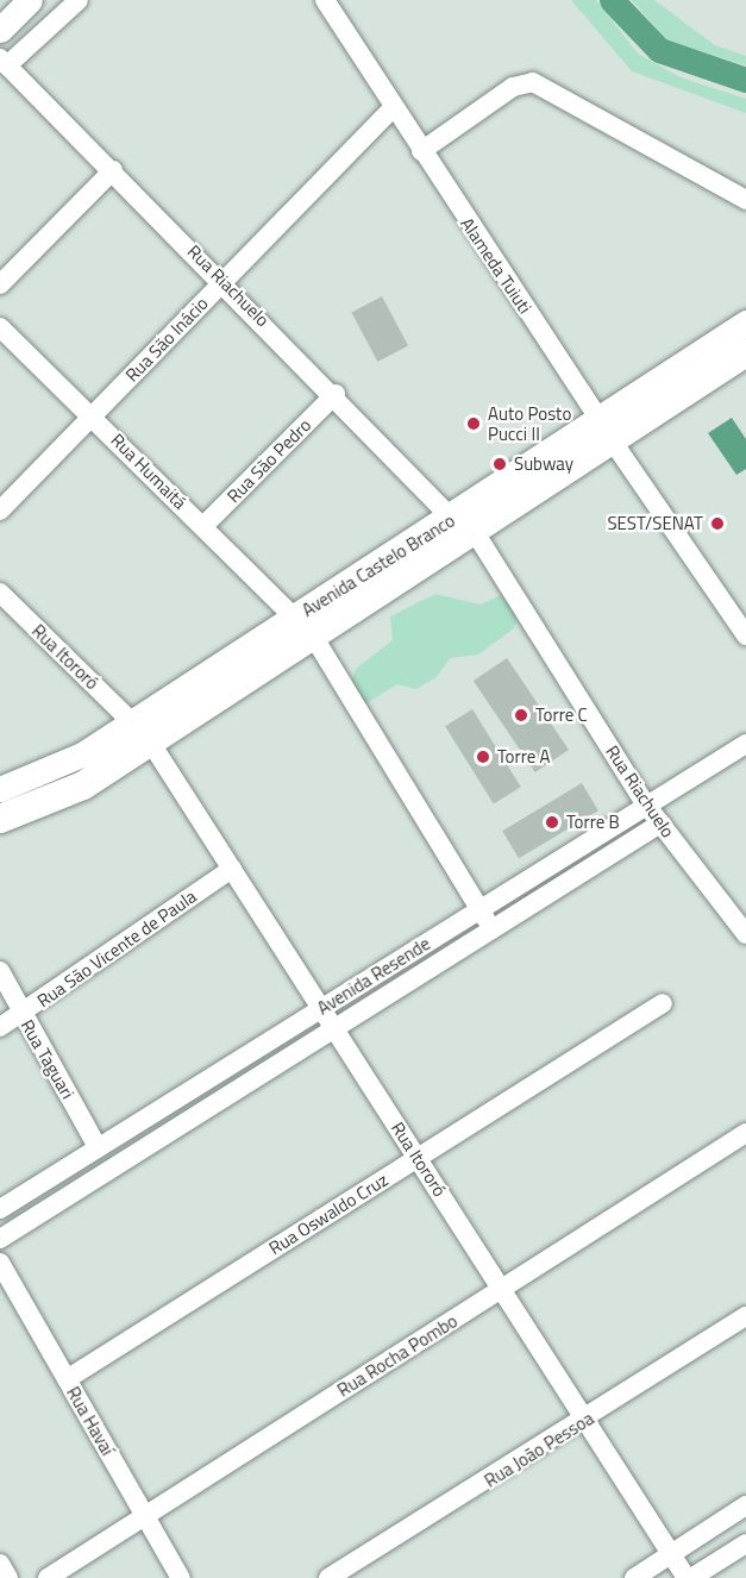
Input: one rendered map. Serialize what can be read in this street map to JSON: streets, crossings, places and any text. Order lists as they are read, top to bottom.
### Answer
{
  "streets": {
    "highway": ["Avenida Castelo Branco"],
    "street": [
      "Alameda Tuiuti",
      "Rua Riachuelo",
      "Rua São Inácio",
      "Rua São Pedro",
      "Rua Humaitá",
      "Rua Itororó",
      "Rua São Vicente de Paula",
      "Avenida Resende",
      "Rua Taguari",
      "Rua Oswaldo Cruz",
      "Rua Rocha Pombo",
      "Rua Havaí",
      "Rua João Pessoa"
    ]
  },
  "crossings": [
    ["Alameda Tuiuti", "Rua São Inácio"],
    ["Alameda Tuiuti", "Avenida Castelo Branco"],
    ["Rua Riachuelo", "Rua São Inácio"],
    ["Rua Riachuelo", "Rua São Pedro"],
    ["Rua Riachuelo", "Avenida Castelo Branco"],
    ["Rua Riachuelo", "Avenida Resende"],
    ["Rua São Inácio", "Rua Humaitá"],
    ["Rua São Pedro", "Rua Humaitá"],
    ["Rua Humaitá", "Avenida Castelo Branco"],
    ["Rua Humaitá", "Avenida Resende"],
    ["Avenida Castelo Branco", "Rua Itororó"],
    ["Rua Itororó", "Rua São Vicente de Paula"],
    ["Rua Itororó", "Avenida Resende"],
    ["Rua Itororó", "Rua Oswaldo Cruz"],
    ["Rua Itororó", "Rua Rocha Pombo"],
    ["Rua Itororó", "Rua João Pessoa"],
    ["Rua São Vicente de Paula", "Rua Taguari"],
    ["Avenida Resende", "Rua Taguari"],
    ["Rua Oswaldo Cruz", "Rua Havaí"],
    ["Rua Rocha Pombo", "Rua Havaí"]
  ],
  "places": [
    "Auto Posto Pucci II",
    "Subway",
    "SEST/SENAT",
    "Torre C",
    "Torre A",
    "Torre B"
  ]
}
